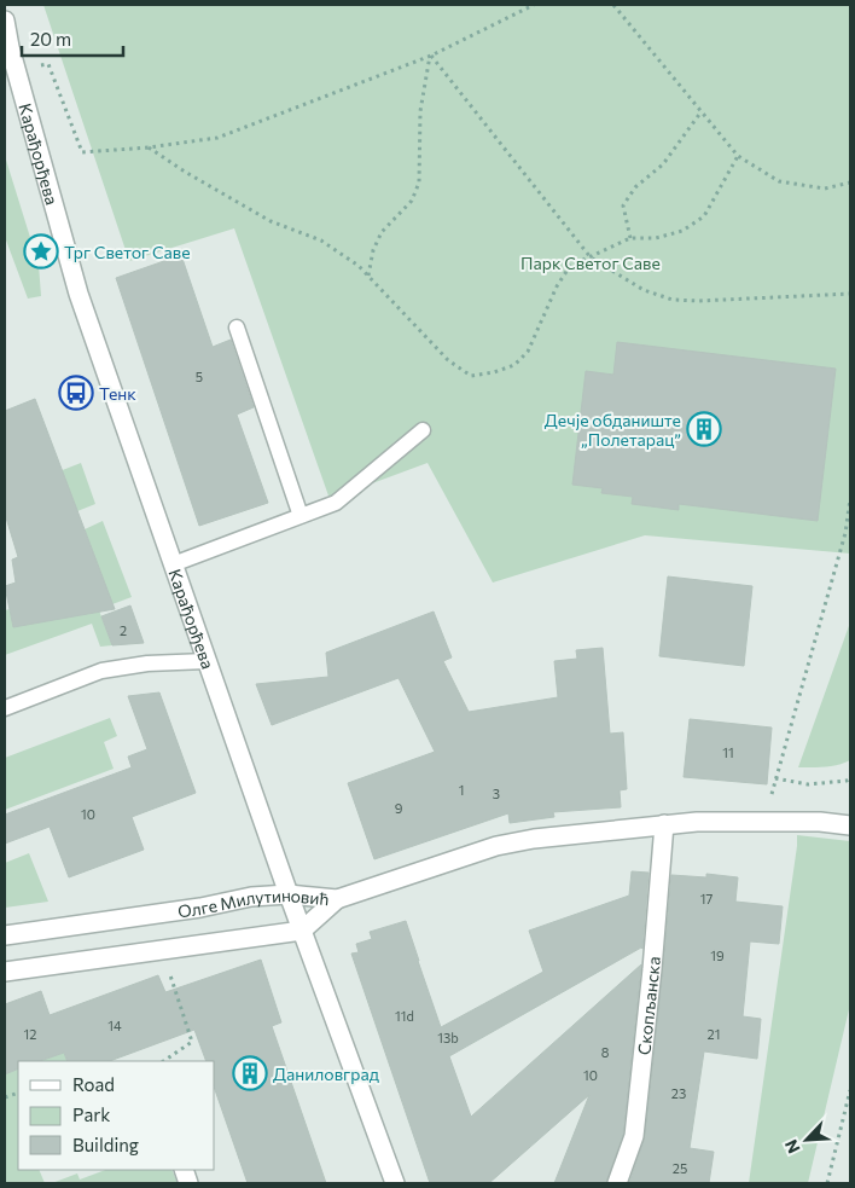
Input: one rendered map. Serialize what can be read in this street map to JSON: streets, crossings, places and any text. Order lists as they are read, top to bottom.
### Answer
{
  "streets": {
    "street": ["Карађорђева", "Олге Милутиновић", "Скопљанска"]
  },
  "crossings": [
    ["Карађорђева", "Олге Милутиновић"]
  ],
  "parks": ["Парк Светог Саве"],
  "places": {
    "place": ["Трг Светог Саве"],
    "bus stop": ["Тенк"],
    "building": ["Дечје обданиште „Полетарац”", "Даниловград"]
  },
  "house_numbers": [
    "5",
    "2",
    "11",
    "1",
    "3",
    "9",
    "10",
    "17",
    "19",
    "11d",
    "14",
    "12",
    "21",
    "13b",
    "8",
    "10",
    "23",
    "25"
  ],
  "legend": ["Road", "Park", "Building"],
  "scale_bar": "20 m",
  "north": "bottom left"
}
